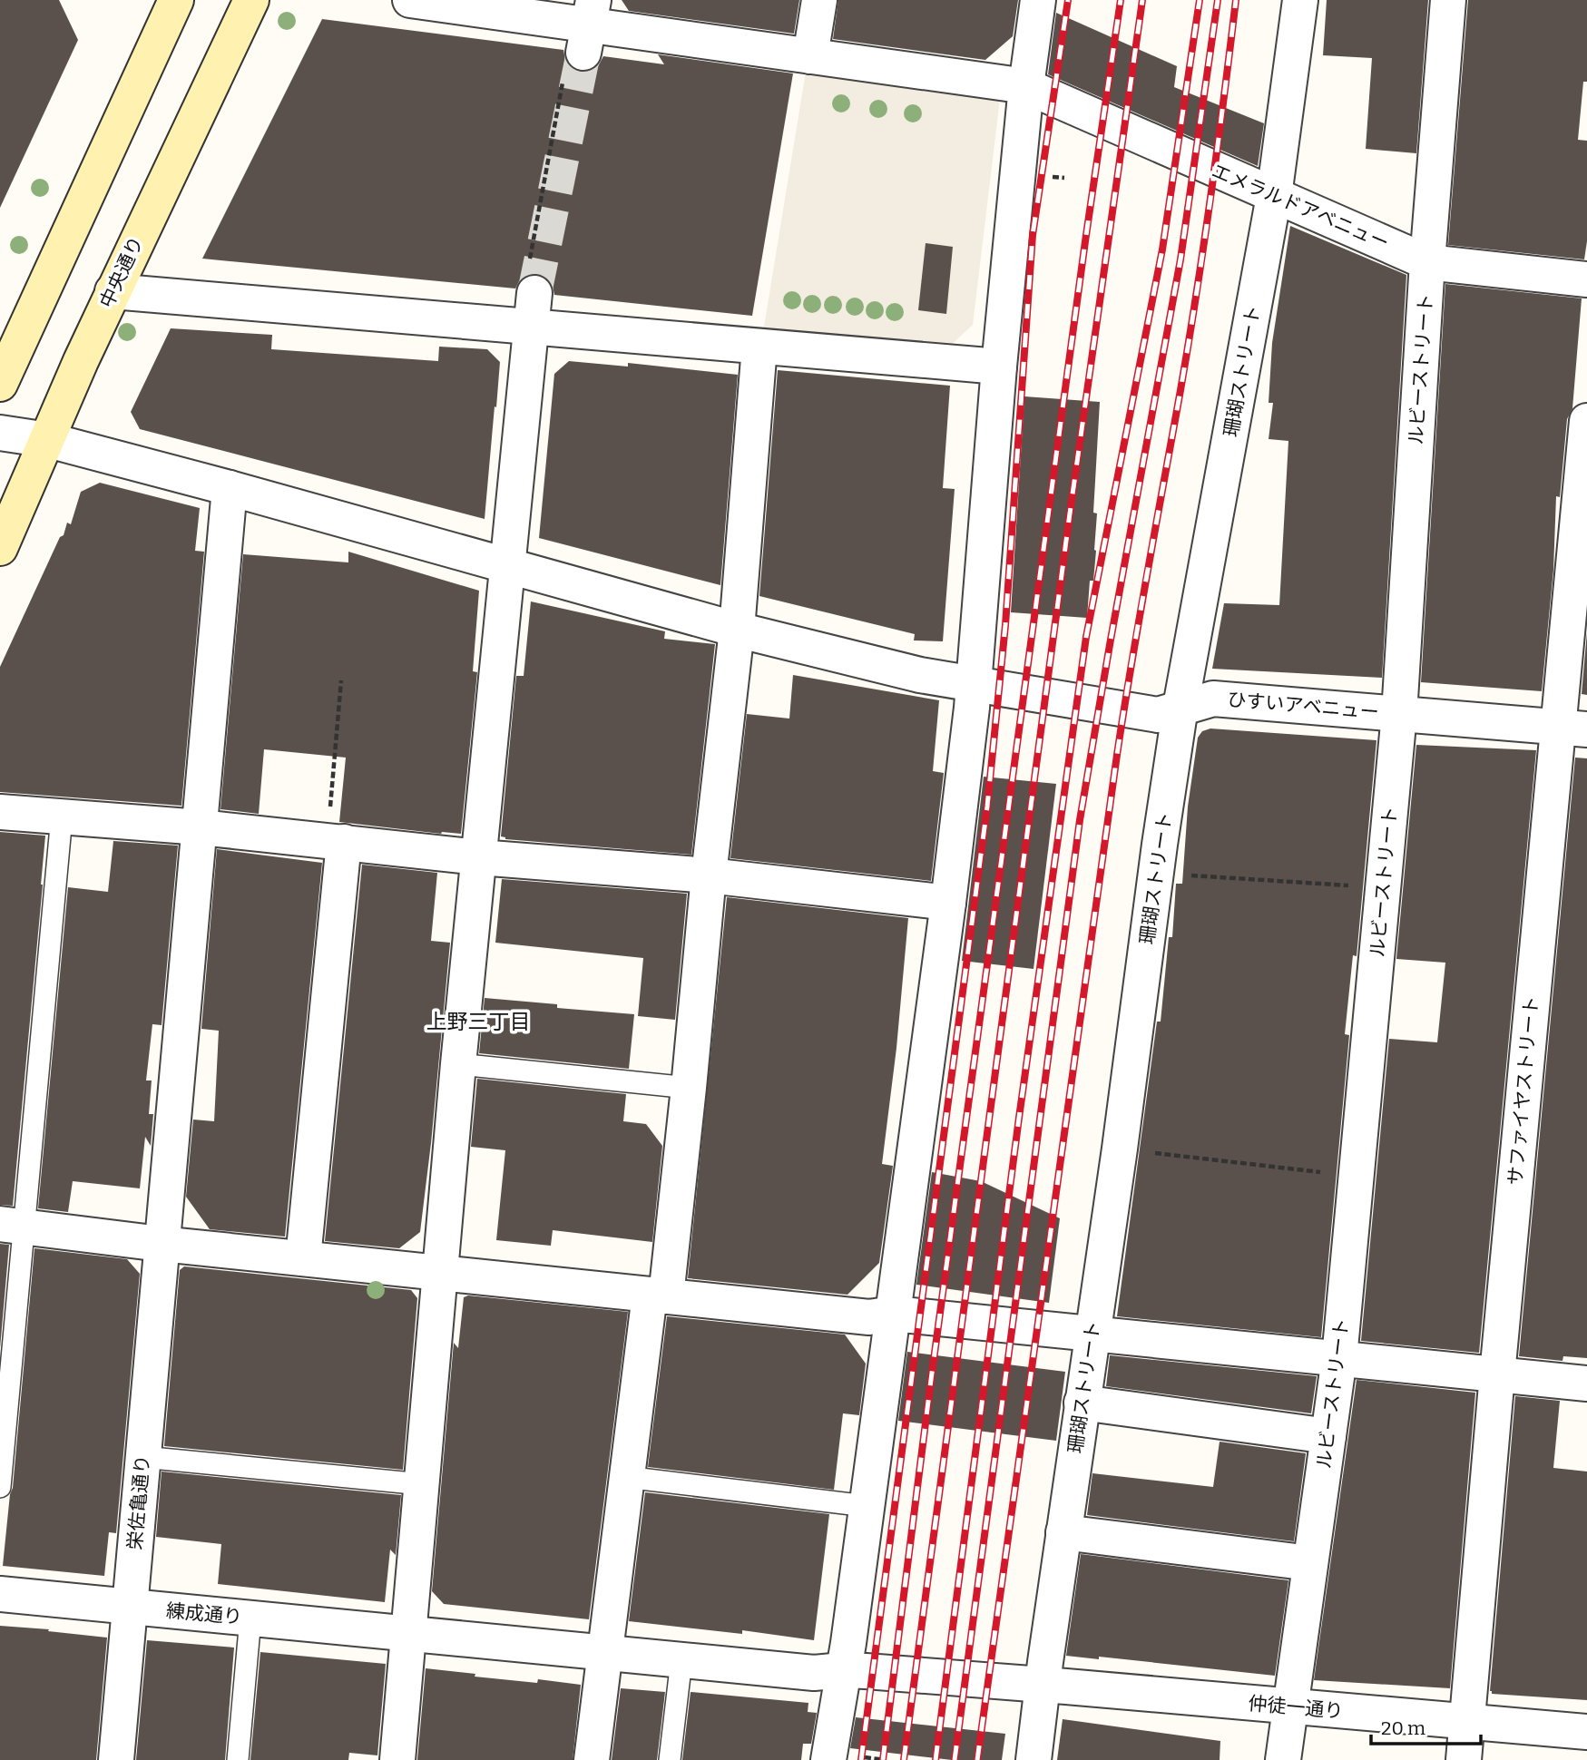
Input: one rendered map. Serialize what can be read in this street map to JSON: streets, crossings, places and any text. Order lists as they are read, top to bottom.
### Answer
{
  "streets": {
    "main road": ["中央通り"],
    "street": [
      "エメラルドアベニュー",
      "ルビーストリート",
      "珊瑚ストリート",
      "ひすいアベニュー",
      "サファイヤストリート",
      "栄佐亀通り",
      "練成通り",
      "仲徒一通り"
    ]
  },
  "crossings": [
    ["エメラルドアベニュー", "ルビーストリート"],
    ["エメラルドアベニュー", "珊瑚ストリート"],
    ["中央通り", "ひすいアベニュー"],
    ["ルビーストリート", "ひすいアベニュー"],
    ["ルビーストリート", "仲徒一通り"],
    ["珊瑚ストリート", "ひすいアベニュー"],
    ["珊瑚ストリート", "仲徒一通り"],
    ["ひすいアベニュー", "サファイヤストリート"],
    ["ひすいアベニュー", "栄佐亀通り"],
    ["サファイヤストリート", "仲徒一通り"],
    ["栄佐亀通り", "練成通り"],
    ["練成通り", "仲徒一通り"]
  ],
  "districts": ["上野三丁目"],
  "scale_bar": "20 m"
}
